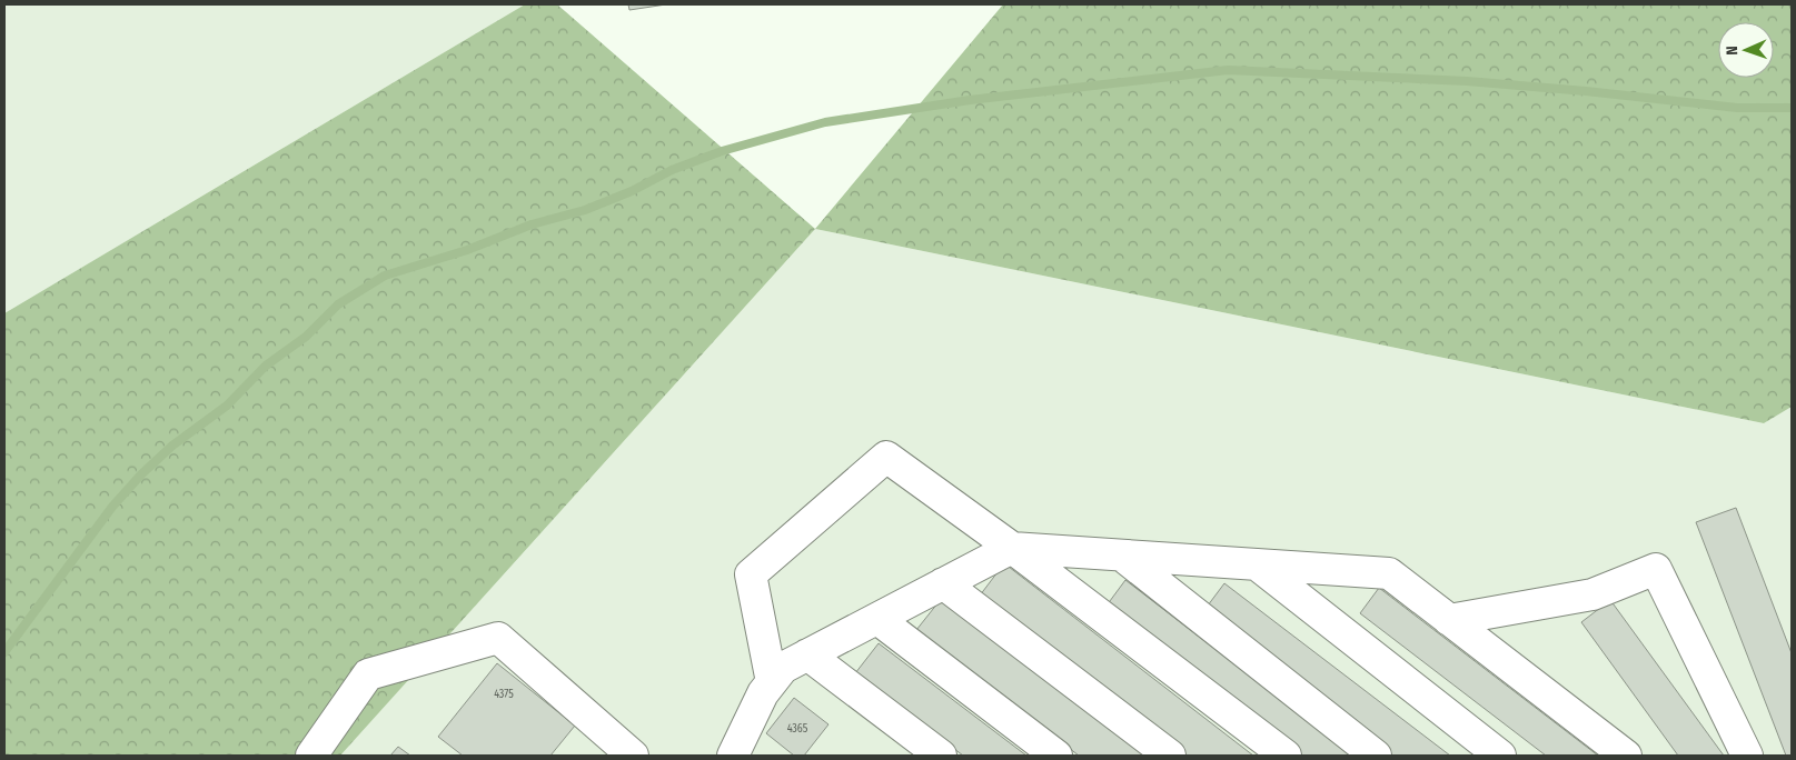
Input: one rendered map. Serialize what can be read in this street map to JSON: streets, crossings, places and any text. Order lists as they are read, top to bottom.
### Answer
{
  "house_numbers": ["4375", "4365"],
  "north": "left"
}
